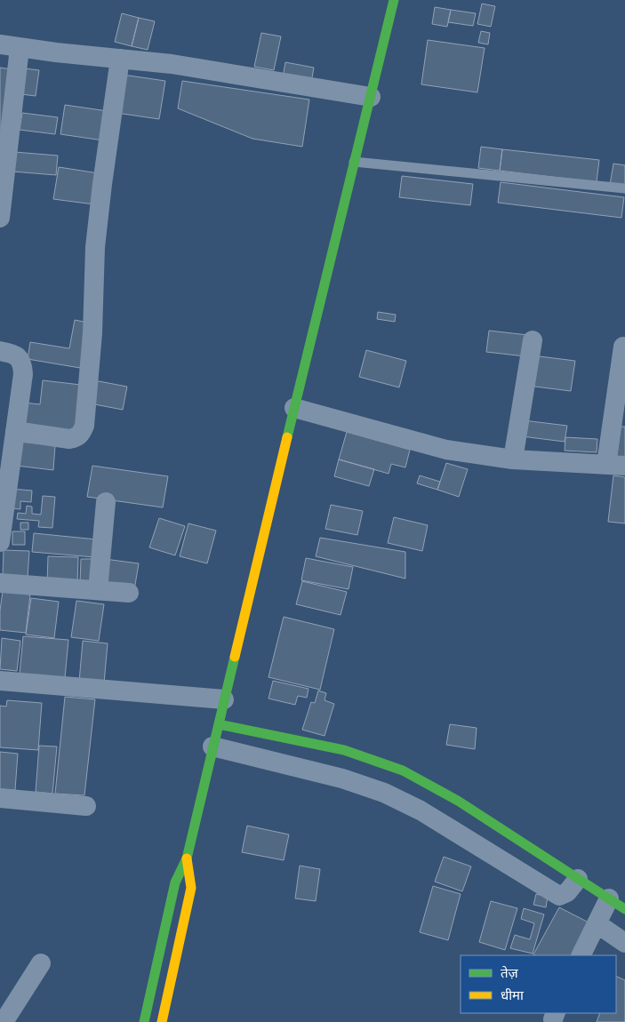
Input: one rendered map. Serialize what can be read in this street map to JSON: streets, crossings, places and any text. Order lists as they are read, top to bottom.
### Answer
{
  "legend": ["तेज़", "धीमा"]
}
